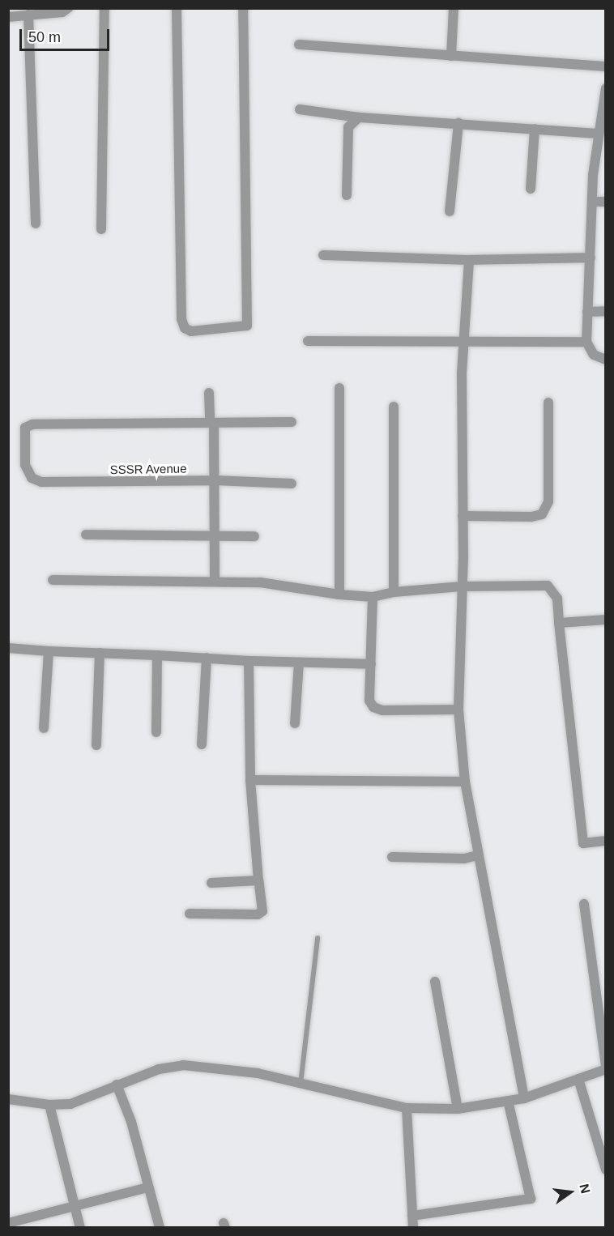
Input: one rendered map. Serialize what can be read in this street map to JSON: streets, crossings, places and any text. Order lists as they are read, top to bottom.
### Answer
{
  "streets": {
    "street": ["SSSR Avenue"]
  },
  "scale_bar": "50 m",
  "north": "right"
}
